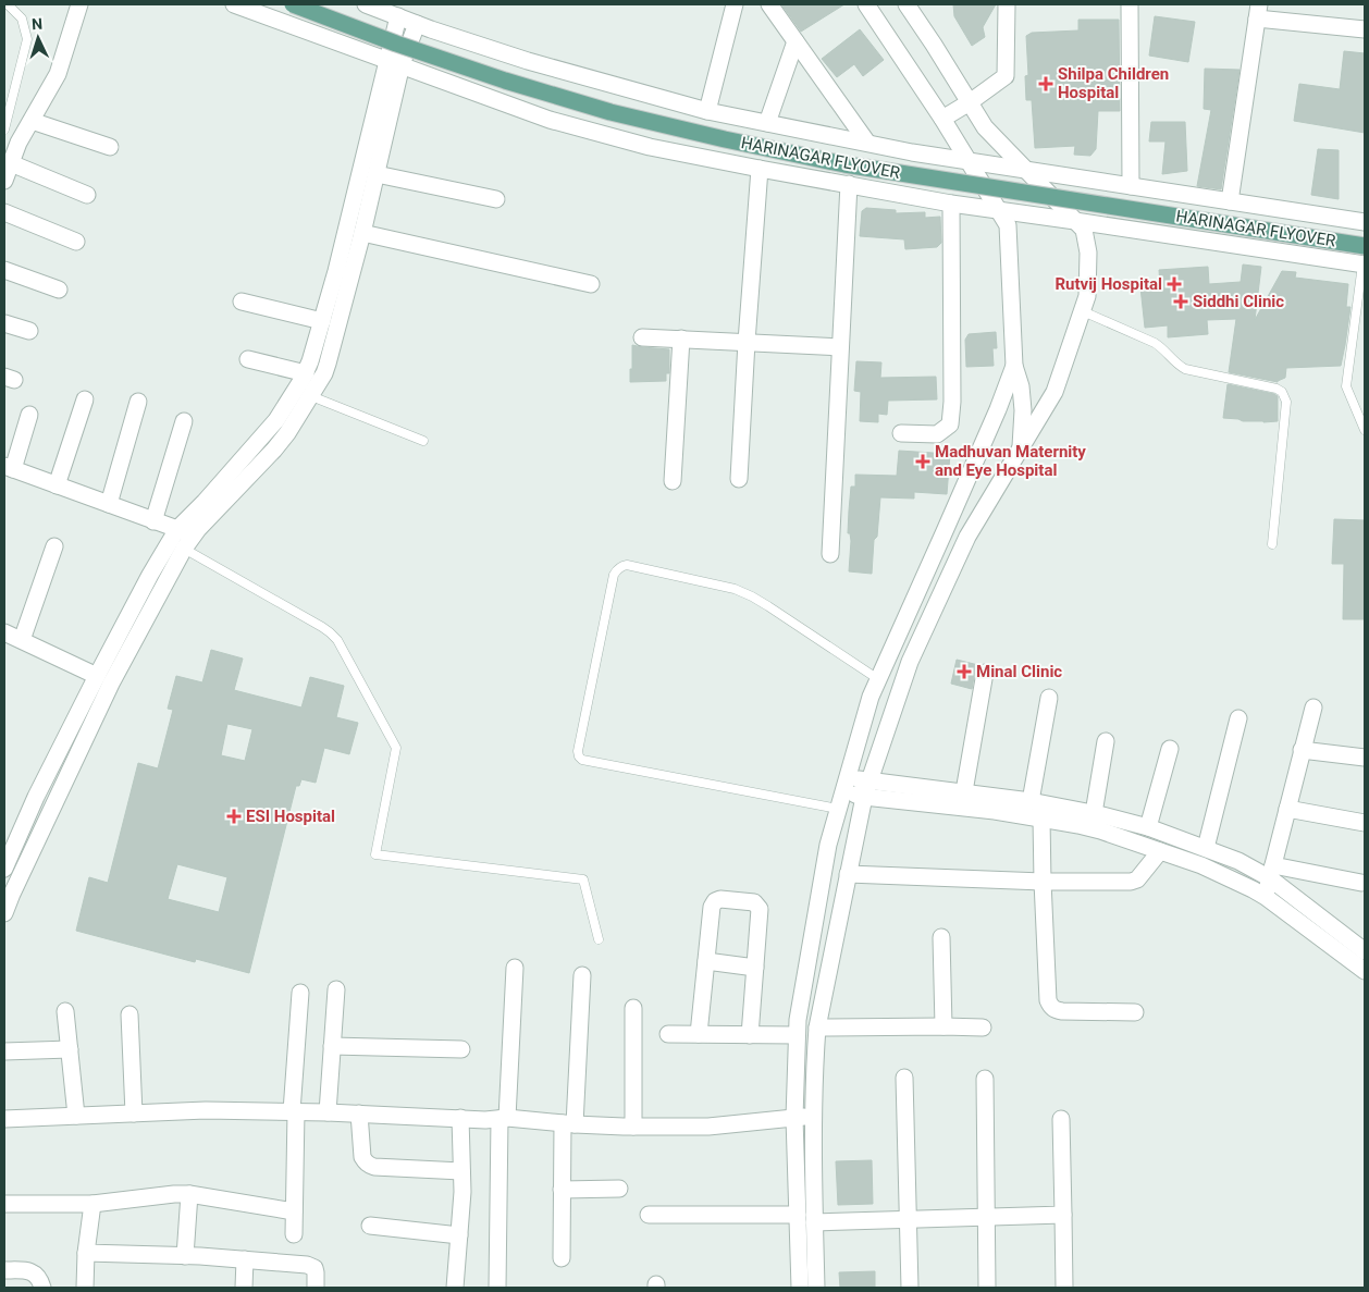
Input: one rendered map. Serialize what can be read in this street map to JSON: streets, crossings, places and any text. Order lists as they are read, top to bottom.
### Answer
{
  "streets": {
    "main road": ["HARINAGAR FLYOVER"]
  },
  "places": {
    "health": [
      "Shilpa Children Hospital",
      "Rutvij Hospital",
      "Siddhi Clinic",
      "Madhuvan Maternity and Eye Hospital",
      "Minal Clinic",
      "ESI Hospital"
    ]
  },
  "north": "top"
}
